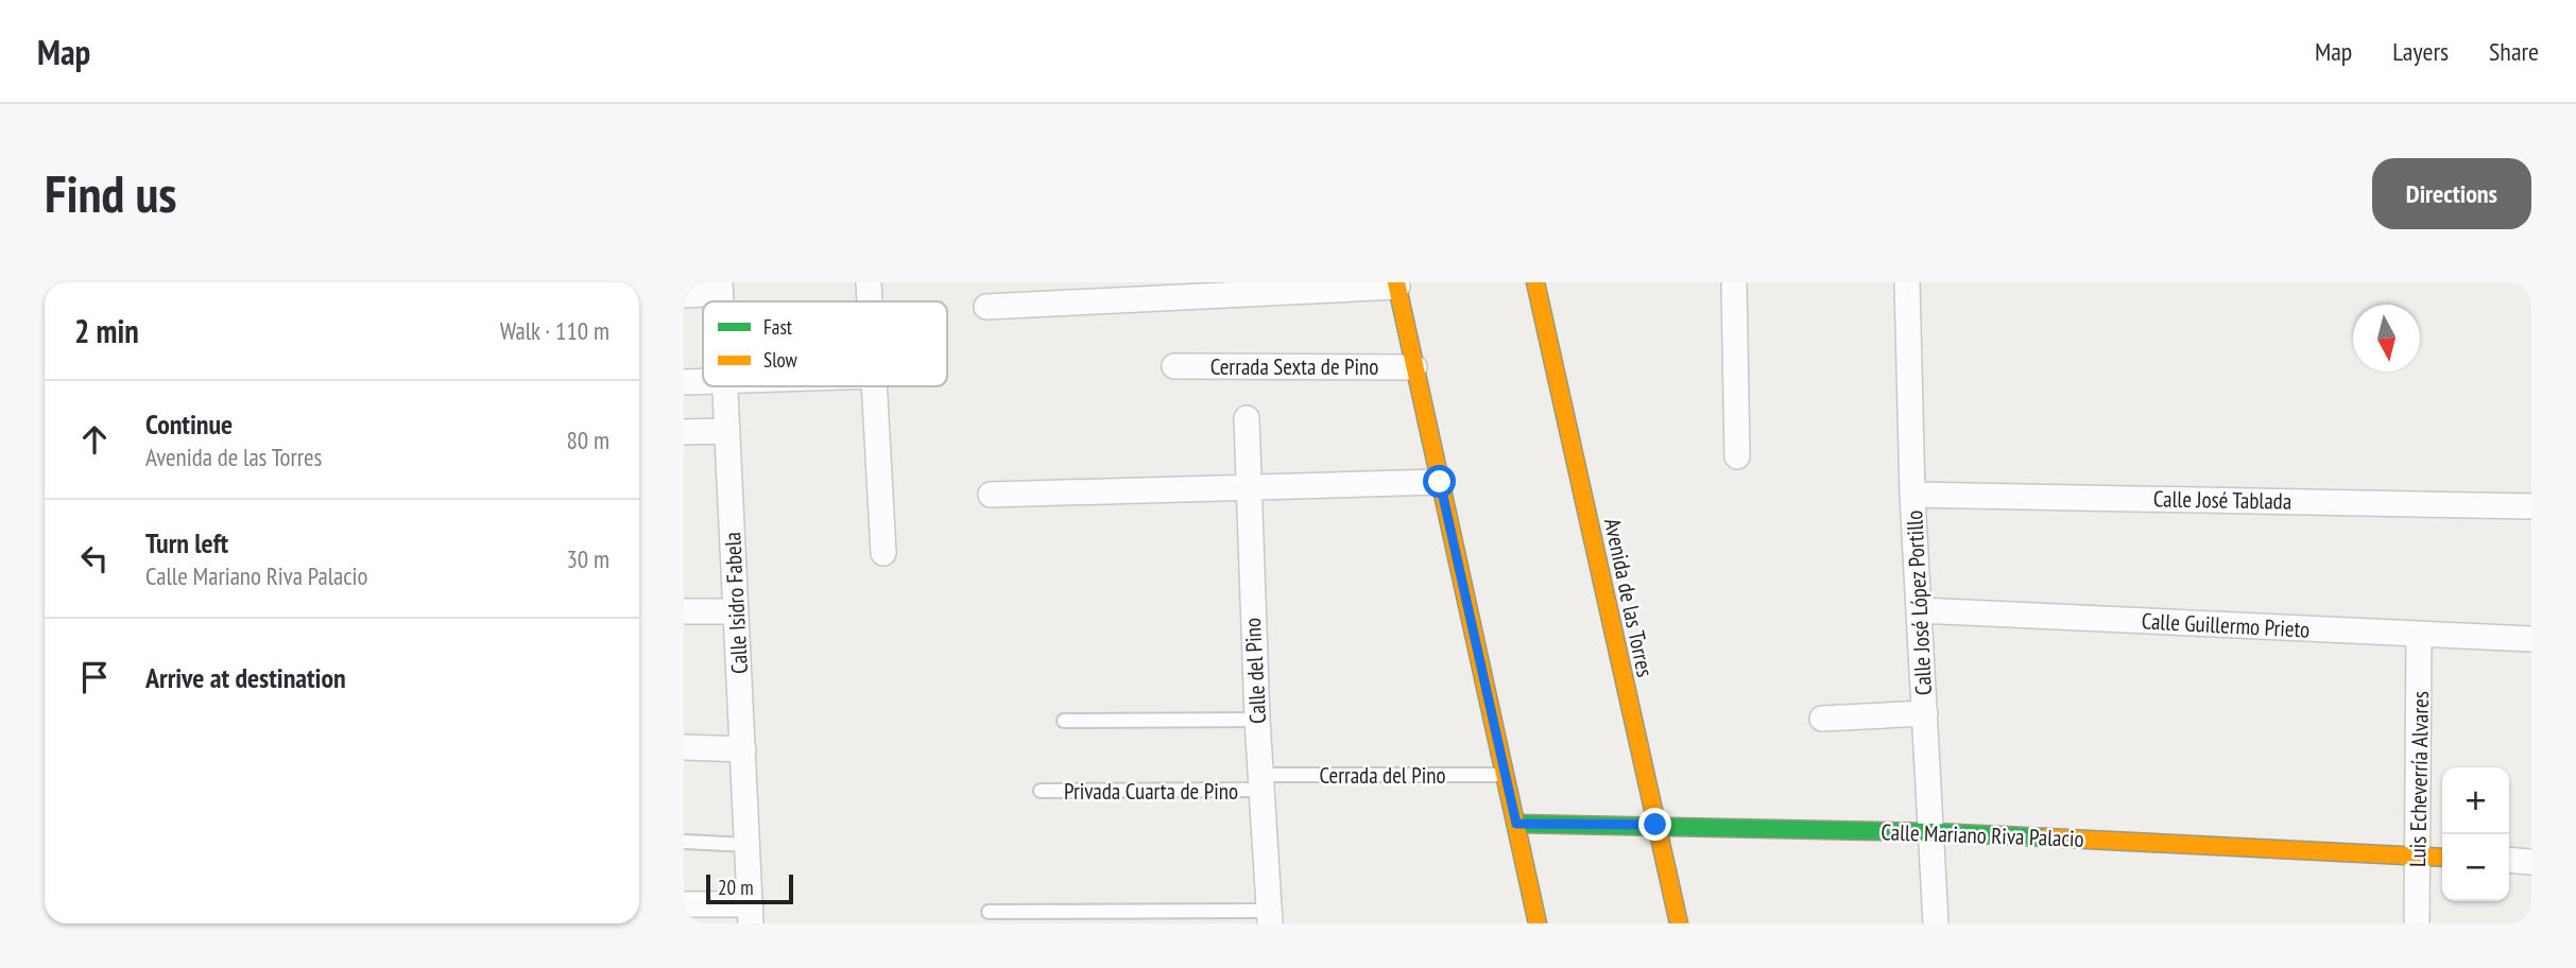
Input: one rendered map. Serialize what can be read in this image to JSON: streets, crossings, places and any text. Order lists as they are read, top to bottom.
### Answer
{
  "streets": {
    "main road": ["Avenida de las Torres", "Calle Mariano Riva Palacio"],
    "street": [
      "Cerrada Sexta de Pino",
      "Calle José Tablada",
      "Calle Isidro Fabela",
      "Calle José López Portillo",
      "Calle Guillermo Prieto",
      "Calle del Pino",
      "Luis Echeverría Alvares"
    ],
    "lane": ["Cerrada del Pino", "Privada Cuarta de Pino"]
  },
  "crossings": [
    ["Calle José Tablada", "Calle José López Portillo"],
    ["Avenida de las Torres", "Calle Mariano Riva Palacio"],
    ["Calle José López Portillo", "Calle Guillermo Prieto"],
    ["Calle José López Portillo", "Calle Mariano Riva Palacio"],
    ["Calle Guillermo Prieto", "Luis Echeverría Alvares"],
    ["Calle del Pino", "Cerrada del Pino"],
    ["Calle del Pino", "Privada Cuarta de Pino"],
    ["Cerrada del Pino", "Privada Cuarta de Pino"],
    ["Luis Echeverría Alvares", "Calle Mariano Riva Palacio"]
  ],
  "legend": ["Fast", "Slow"],
  "scale_bar": "20 m",
  "north": "bottom",
  "page": {
    "header": "Map",
    "nav": ["Map", "Layers", "Share"],
    "buttons": "Directions",
    "title": "Find us",
    "heading": ["2 min", "Walk · 110 m"],
    "list": [
      ["Continue", "Avenida de las Torres", "80 m"],
      ["Turn left", "Calle Mariano Riva Palacio", "30 m"],
      "Arrive at destination"
    ],
    "map_buttons": ["+", "−"],
    "scale": "20 m"
  }
}
